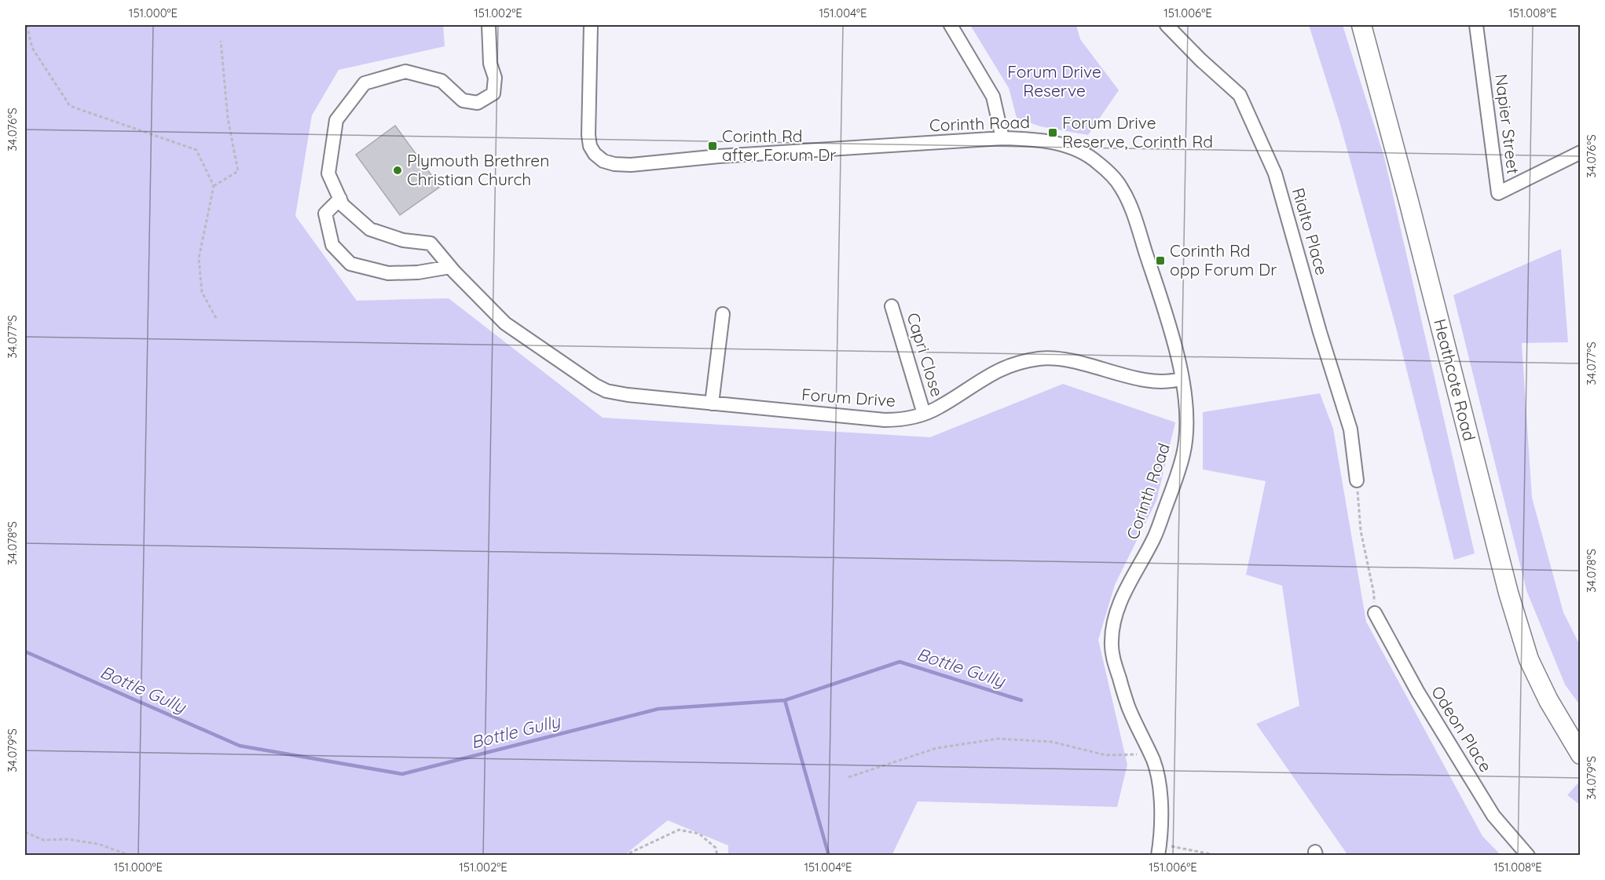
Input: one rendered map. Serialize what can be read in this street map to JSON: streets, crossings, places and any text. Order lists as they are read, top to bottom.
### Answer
{
  "streets": {
    "highway": ["Heathcote Road"],
    "street": [
      "Corinth Road",
      "Napier Street",
      "Rialto Place",
      "Capri Close",
      "Forum Drive",
      "Odeon Place"
    ]
  },
  "crossings": [
    ["Corinth Road", "Forum Drive"],
    ["Capri Close", "Forum Drive"]
  ],
  "water": ["Bottle Gully"],
  "parks": ["Forum Drive Reserve"],
  "places": {
    "transit": ["Forum Drive Reserve, Corinth Rd", "Corinth Rd after Forum Dr", "Corinth Rd opp Forum Dr"],
    "other": ["Plymouth Brethren Christian Church"]
  },
  "coordinates": [
    "151.000°E",
    "151.002°E",
    "151.004°E",
    "151.006°E",
    "151.008°E",
    "34.076°S",
    "34.077°S",
    "34.078°S",
    "34.079°S"
  ]
}
